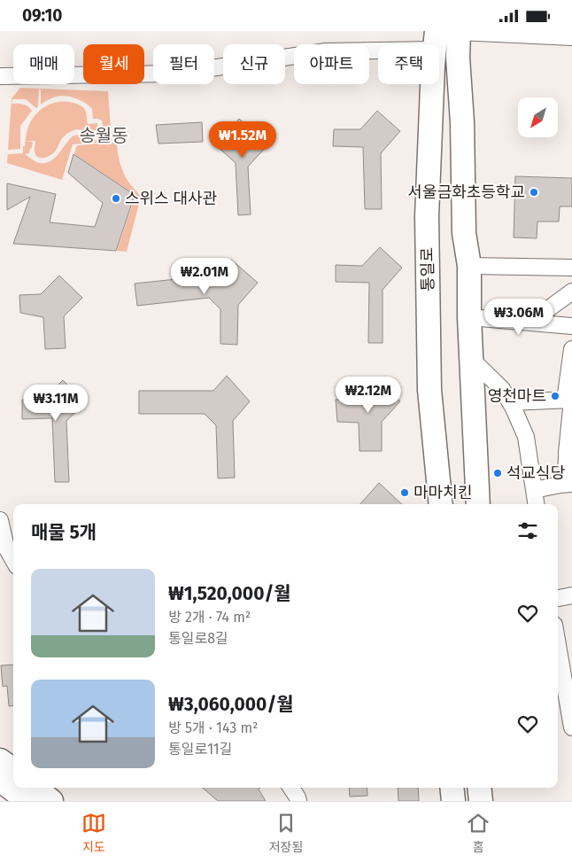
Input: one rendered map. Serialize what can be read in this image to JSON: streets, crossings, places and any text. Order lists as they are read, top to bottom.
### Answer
{
  "streets": {
    "main road": ["통일로"]
  },
  "districts": ["송월동"],
  "places": [
    "서울금화초등학교",
    "스위스 대사관",
    "영천마트",
    "석교식당",
    "마마치킨"
  ],
  "north": "bottom left",
  "page": {
    "status": "09:10",
    "chip": [
      "매매",
      "월세",
      "필터",
      "신규",
      "아파트",
      "주택"
    ],
    "price": [
      "₩1.52M",
      "₩2.01M",
      "₩3.06M",
      "₩2.12M",
      "₩3.11M"
    ],
    "heading": "매물 5개",
    "list": [
      {
        "name": "₩1,520,000/월",
        "note": "방 2개 · 74 m² · 통일로8길"
      },
      {
        "name": "₩3,060,000/월",
        "note": "방 5개 · 143 m² · 통일로11길"
      }
    ],
    "tabs": ["지도", "저장됨", "홈"]
  }
}
